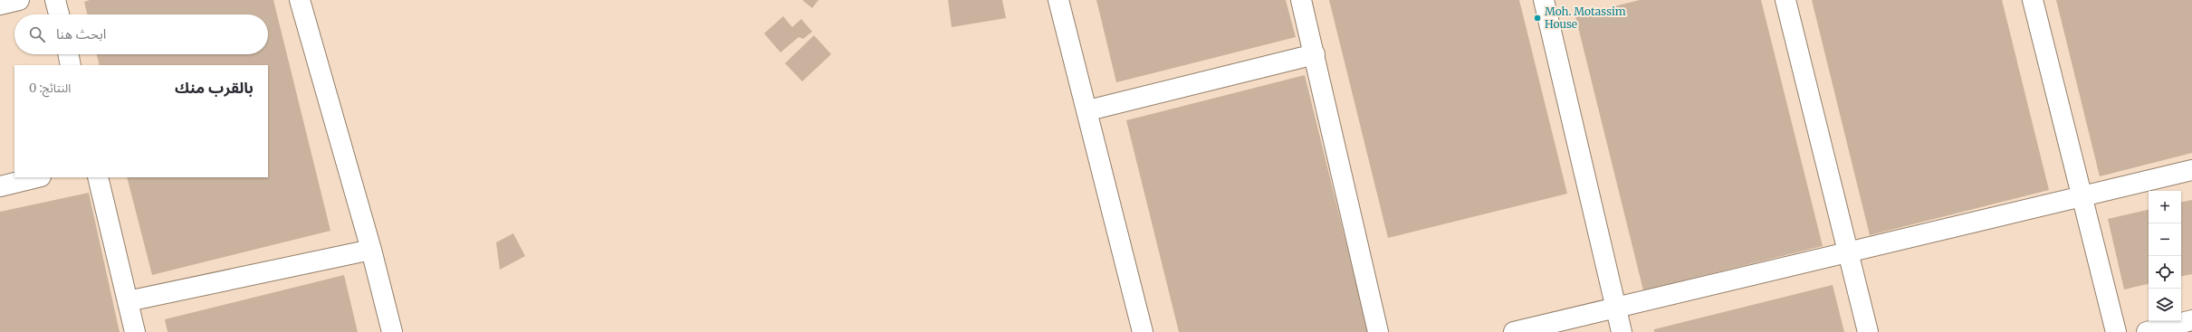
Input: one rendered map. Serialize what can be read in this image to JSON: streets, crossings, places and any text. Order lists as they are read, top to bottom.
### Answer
{
  "places": ["Moh. Motassim House"],
  "page": {
    "search": "ابحث هنا",
    "heading": ["بالقرب منك", "النتائج: 0"],
    "map_buttons": ["+", "−"]
  }
}
